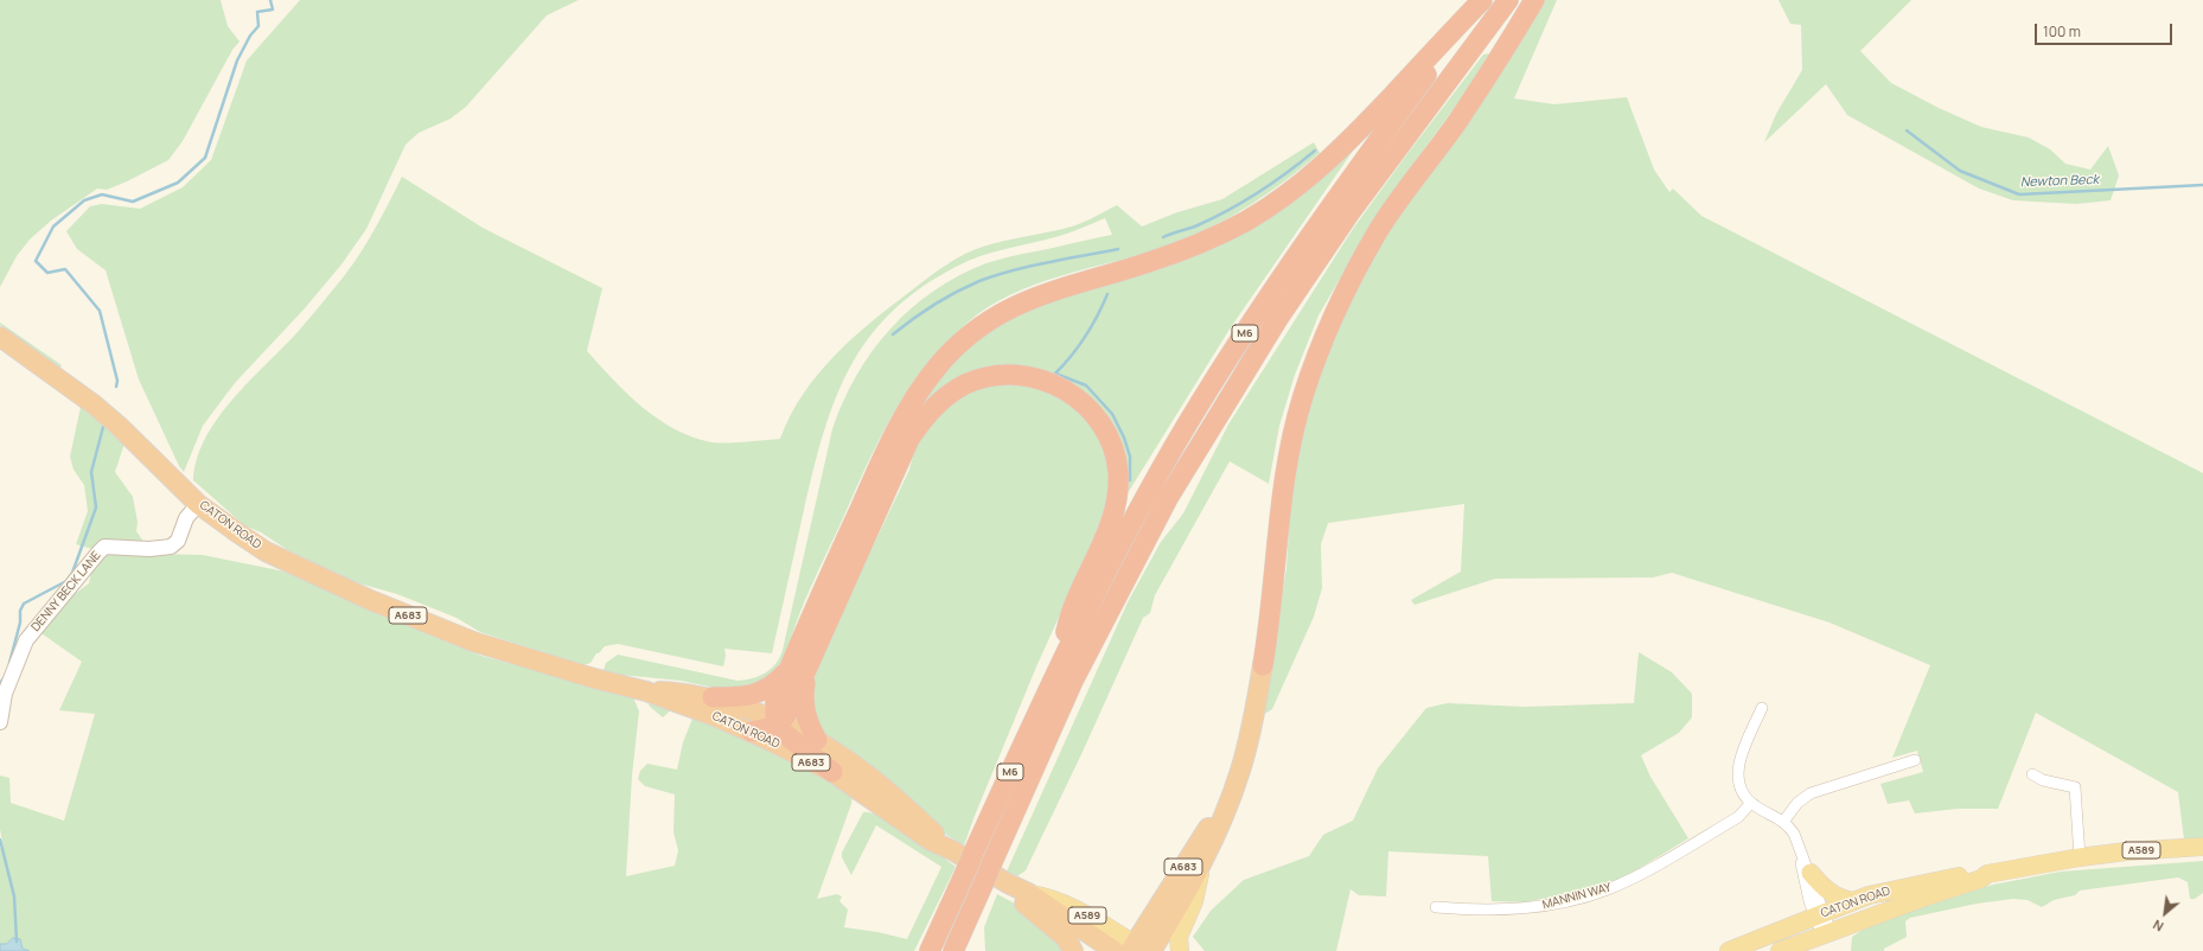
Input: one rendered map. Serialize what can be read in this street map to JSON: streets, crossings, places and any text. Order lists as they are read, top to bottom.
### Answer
{
  "streets": {
    "highway": ["M6", "CATON ROAD", "A683"],
    "main road": ["A589"],
    "street": ["DENNY BECK LANE", "MANNIN WAY"]
  },
  "crossings": [
    ["CATON ROAD", "DENNY BECK LANE"],
    ["CATON ROAD", "A683"],
    ["CATON ROAD", "A589"]
  ],
  "water": ["Newton Beck"],
  "scale_bar": "100 m",
  "north": "bottom left"
}
